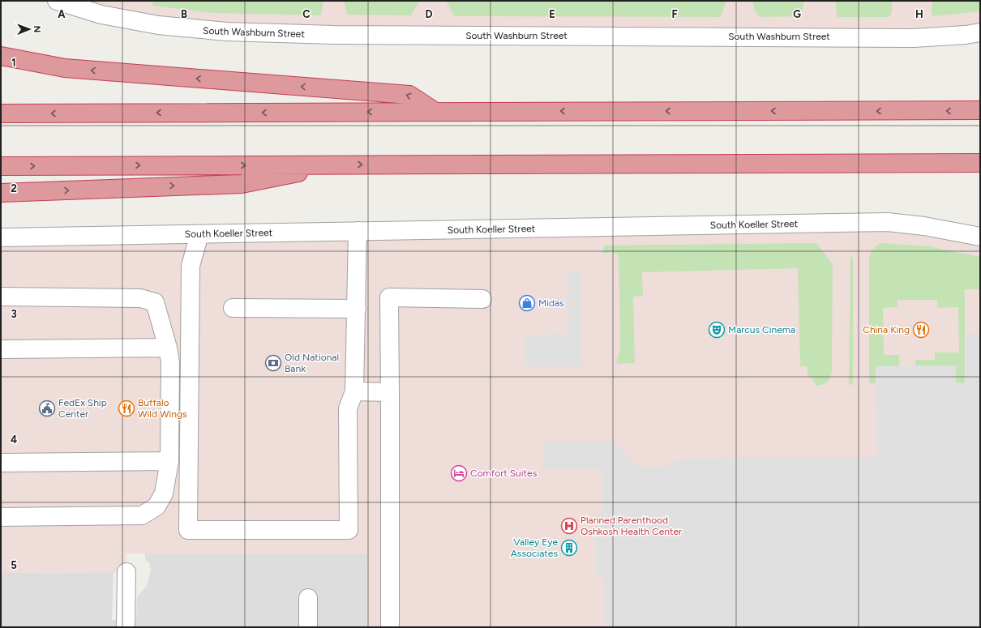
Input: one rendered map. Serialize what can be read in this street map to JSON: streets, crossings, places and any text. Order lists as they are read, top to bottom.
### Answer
{
  "streets": {
    "street": ["South Washburn Street", "South Koeller Street"]
  },
  "places": {
    "shop": ["Midas"],
    "theatre": ["Marcus Cinema"],
    "restaurant": ["China King", "Buffalo Wild Wings"],
    "bank": ["Old National Bank"],
    "public building": ["FedEx Ship Center"],
    "hotel": ["Comfort Suites"],
    "hospital": ["Planned Parenthood Oshkosh Health Center"],
    "building": ["Valley Eye Associates"]
  },
  "north": "right",
  "grid": {
    "columns": [
      "A",
      "B",
      "C",
      "D",
      "E",
      "F",
      "G",
      "H"
    ],
    "rows": [
      "1",
      "2",
      "3",
      "4",
      "5"
    ]
  }
}
